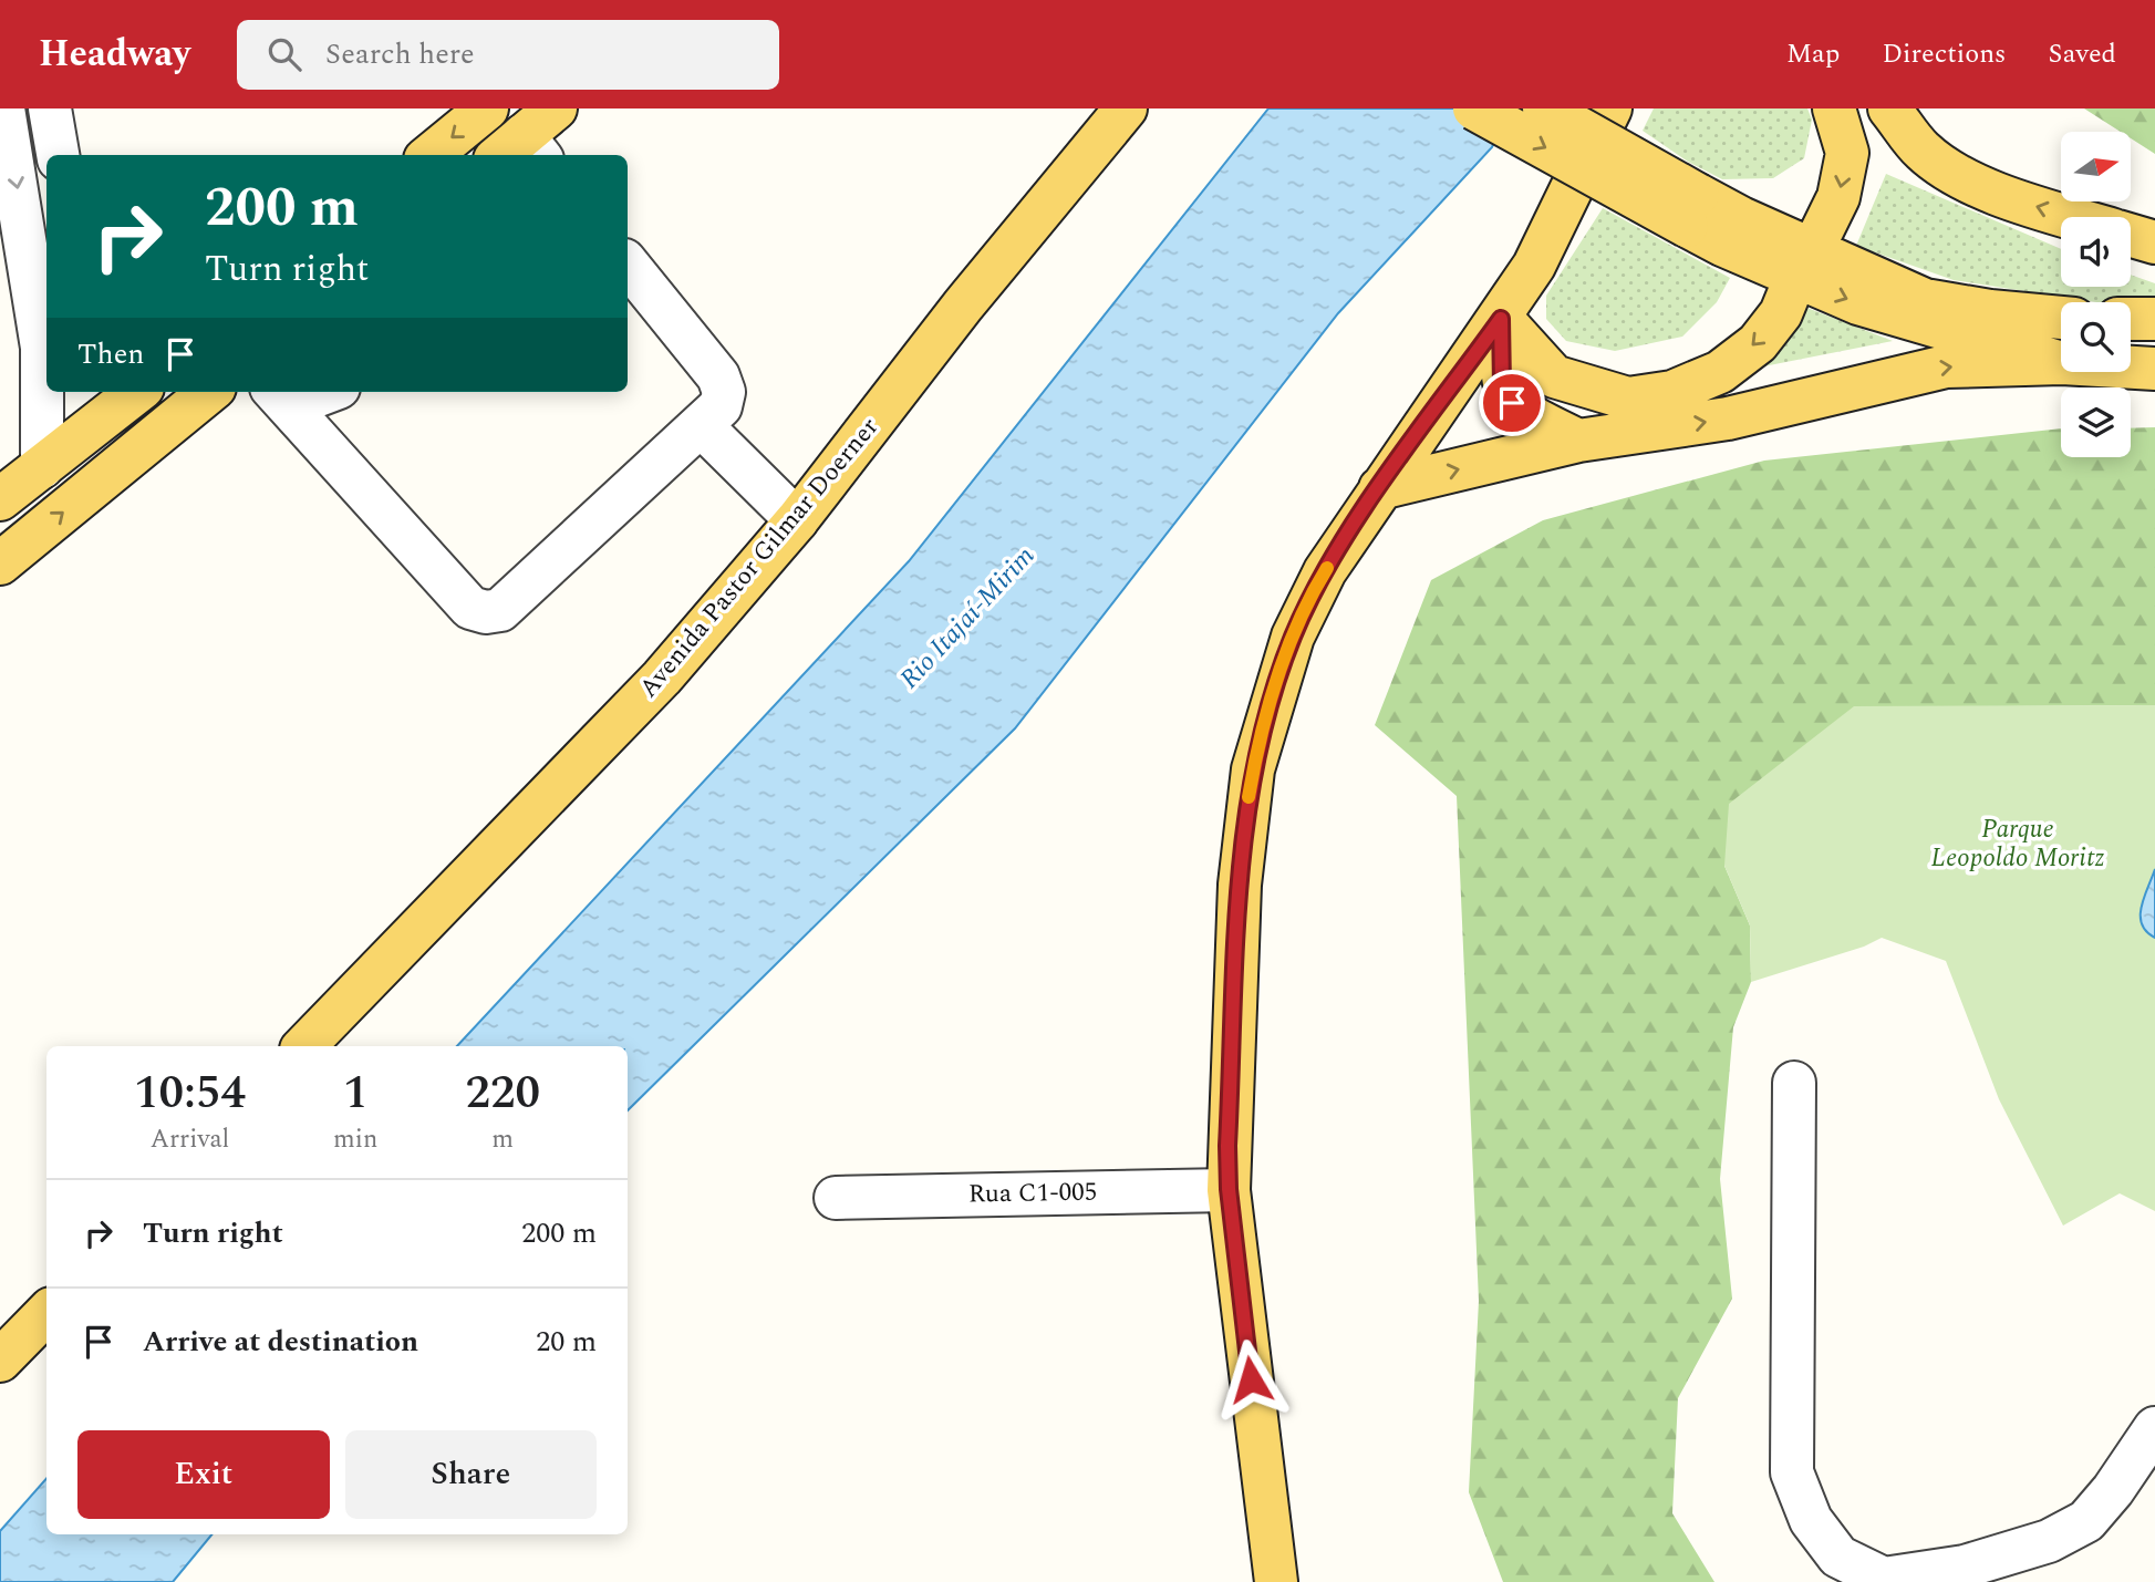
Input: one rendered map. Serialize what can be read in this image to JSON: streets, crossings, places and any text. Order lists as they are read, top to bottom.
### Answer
{
  "streets": {
    "main road": ["Avenida Pastor Gilmar Doerner"],
    "street": ["Rua C1-005"]
  },
  "water": ["Rio Itajaí-Mirim"],
  "parks": ["Parque Leopoldo Moritz"],
  "north": "right",
  "page": {
    "header": "Headway",
    "search": "Search here",
    "nav": ["Map", "Directions", "Saved"],
    "turn": ["200 m", "Turn right"],
    "then": "Then",
    "eta": [
      "10:54",
      "Arrival",
      "1",
      "min",
      "220",
      "m"
    ],
    "list": [
      {
        "name": "Turn right",
        "value": "200 m"
      },
      {
        "name": "Arrive at destination",
        "value": "20 m"
      }
    ],
    "buttons": ["Exit", "Share"]
  }
}
